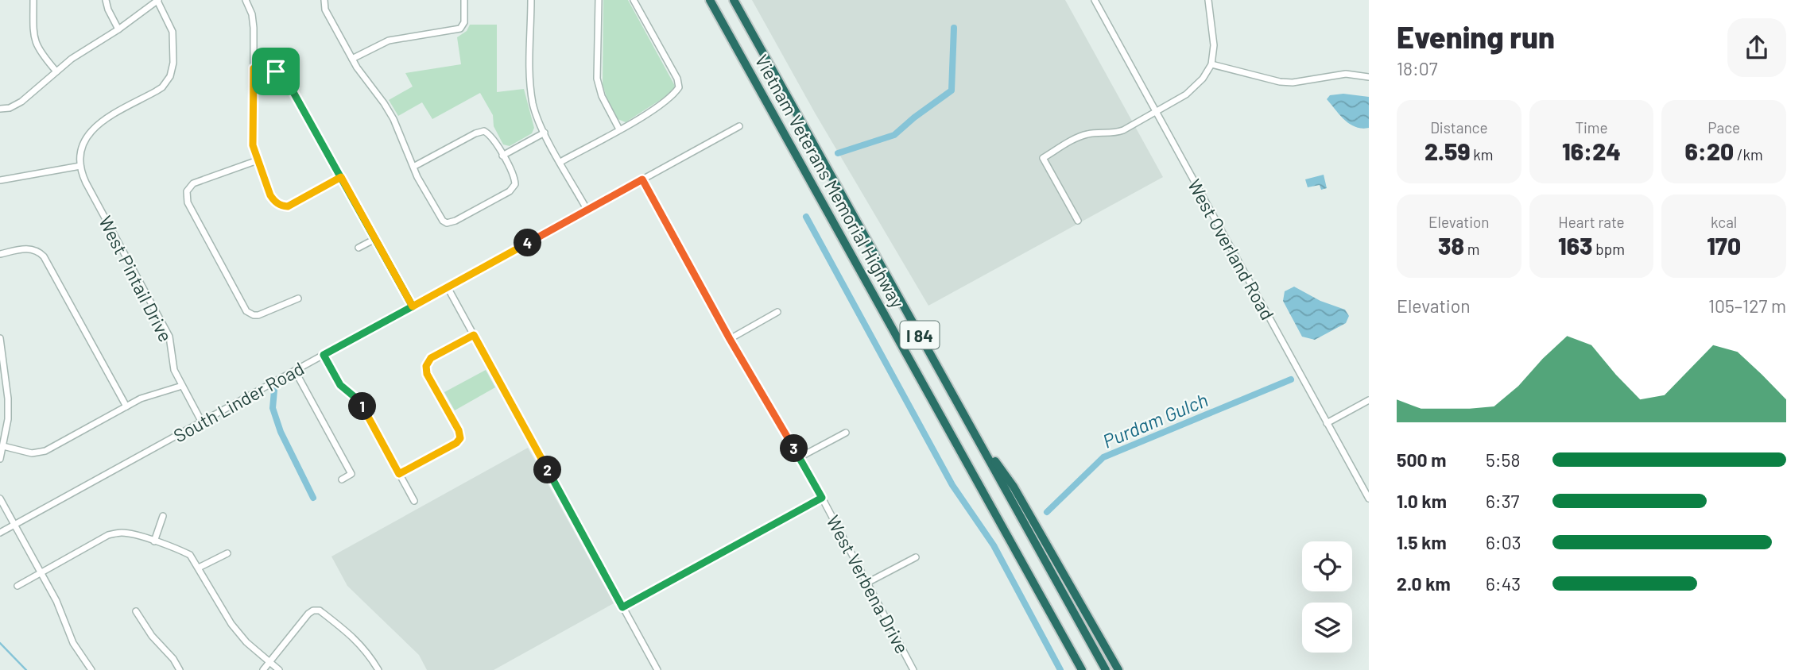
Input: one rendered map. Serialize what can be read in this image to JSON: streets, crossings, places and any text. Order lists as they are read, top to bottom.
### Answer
{
  "streets": {
    "highway": ["Vietnam Veterans Memorial Highway", "I 84"],
    "street": [
      "West Overland Road",
      "West Pintail Drive",
      "South Linder Road",
      "West Verbena Drive"
    ]
  },
  "crossings": [
    ["West Pintail Drive", "South Linder Road"],
    ["South Linder Road", "West Verbena Drive"]
  ],
  "water": ["Purdam Gulch"],
  "page": {
    "heading": ["Evening run", "18:07"],
    "stats": [
      ["Distance", "2.59 km"],
      ["Time", "16:24"],
      ["Pace", "6:20 /km"],
      ["Elevation", "38 m"],
      ["Heart rate", "163 bpm"],
      ["kcal", "170"]
    ],
    "pins": [
      "4",
      "1",
      "3",
      "2"
    ],
    "chart": ["Elevation", "105–127 m"],
    "list": [
      {
        "name": "500 m",
        "note": "5:58"
      },
      {
        "name": "1.0 km",
        "note": "6:37"
      },
      {
        "name": "1.5 km",
        "note": "6:03"
      },
      {
        "name": "2.0 km",
        "note": "6:43"
      }
    ]
  }
}
